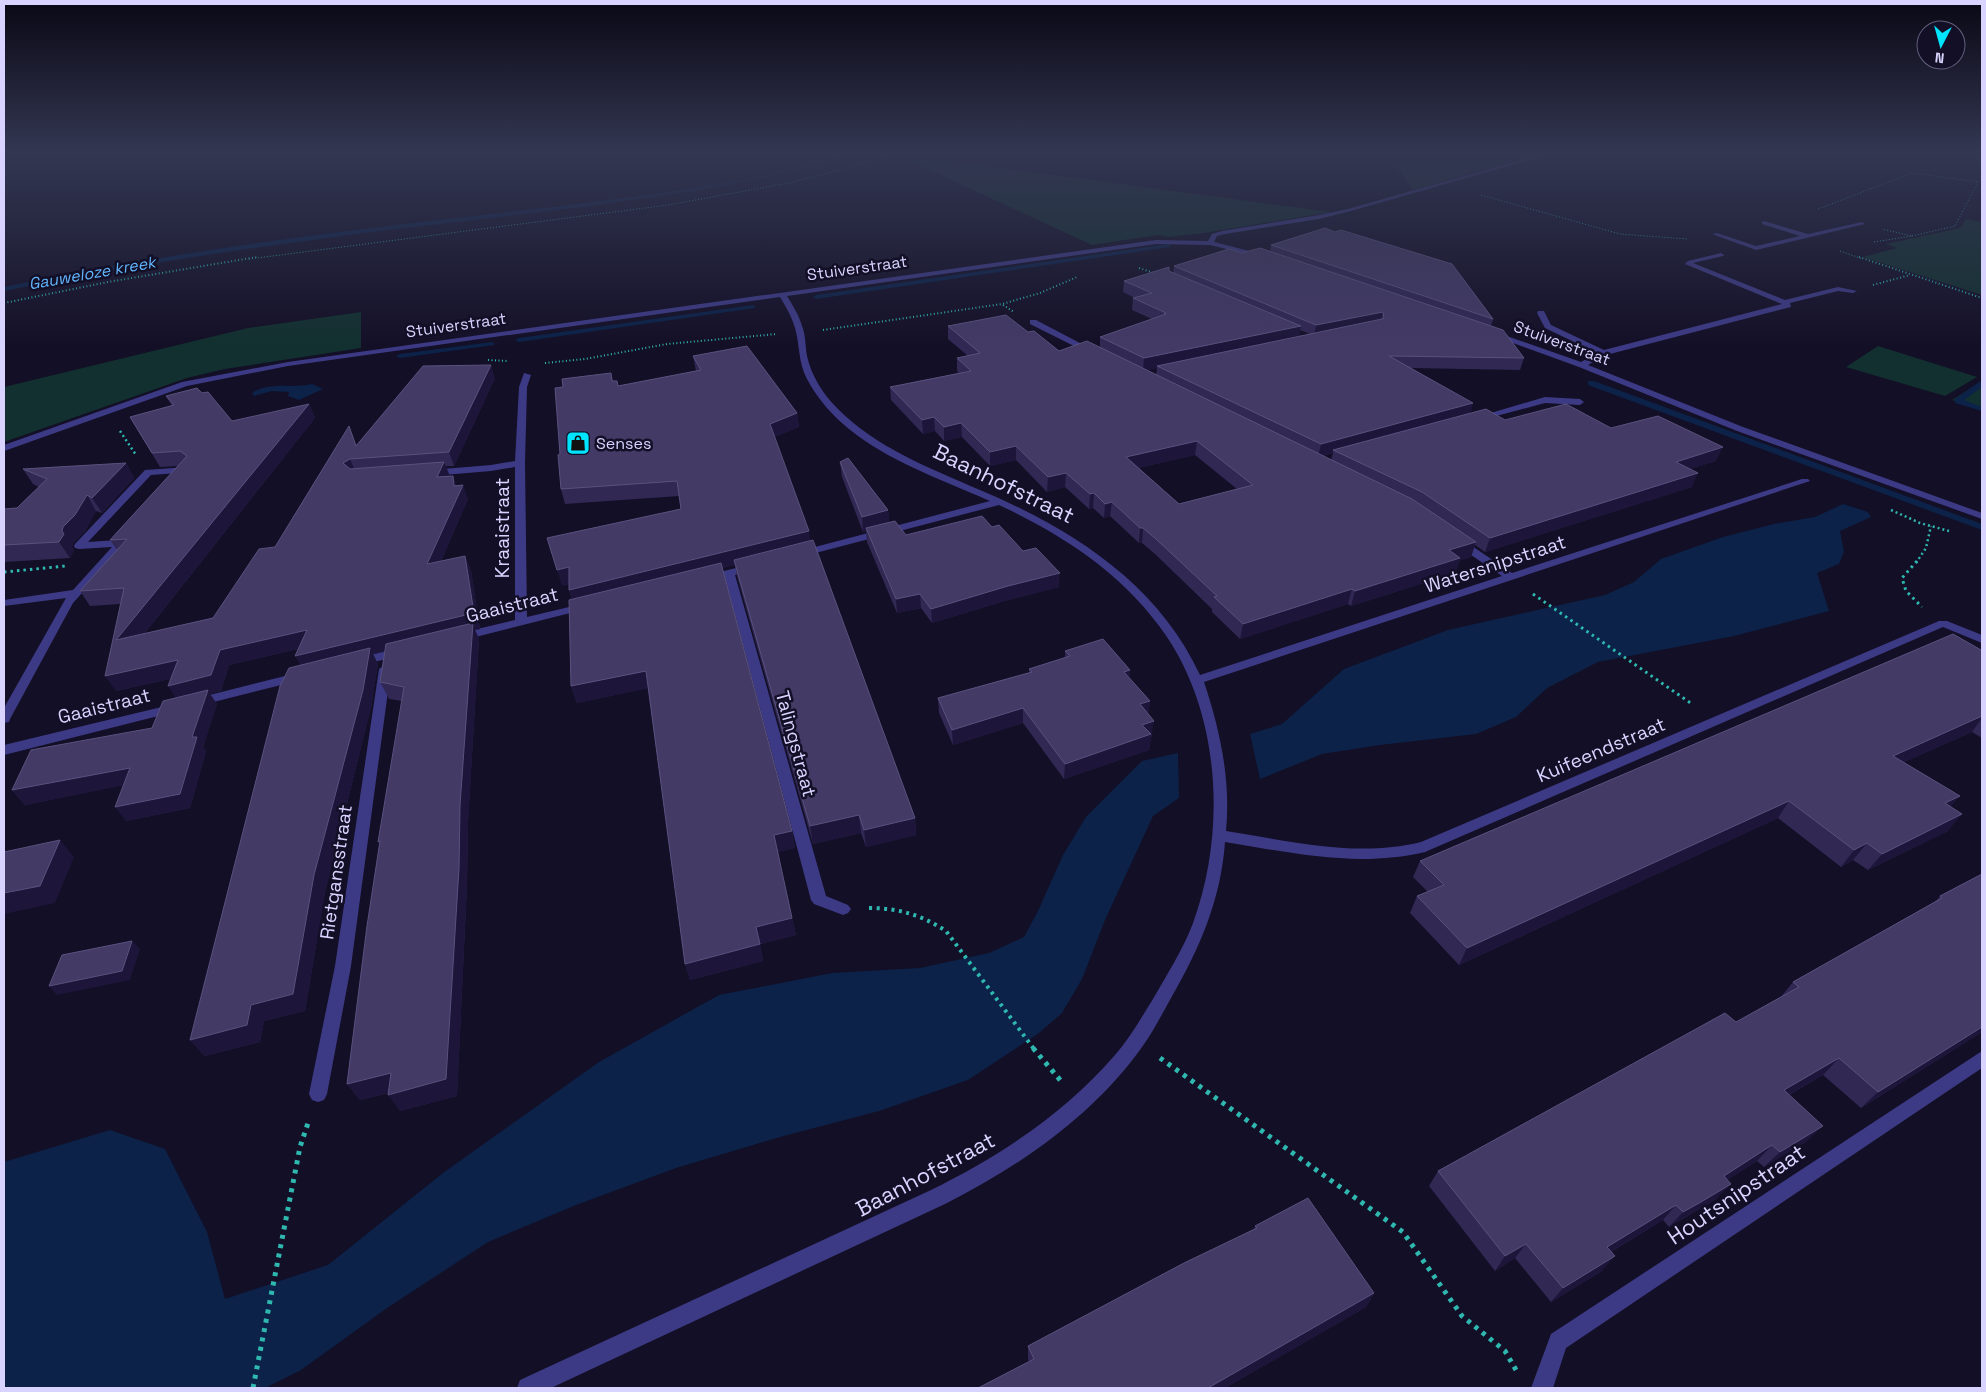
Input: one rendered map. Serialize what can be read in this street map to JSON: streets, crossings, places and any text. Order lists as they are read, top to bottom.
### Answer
{
  "streets": {
    "street": [
      "Stuiverstraat",
      "Baanhofstraat",
      "Kraaistraat",
      "Watersnipstraat",
      "Gaaistraat",
      "Talingstraat",
      "Kuifeendstraat",
      "Rietgansstraat",
      "Houtsnipstraat"
    ]
  },
  "crossings": [
    ["Stuiverstraat", "Baanhofstraat"],
    ["Baanhofstraat", "Watersnipstraat"],
    ["Baanhofstraat", "Kuifeendstraat"],
    ["Kraaistraat", "Gaaistraat"]
  ],
  "water": ["Gauweloze kreek"],
  "places": {
    "shop": ["Senses"]
  },
  "north": "bottom"
}
